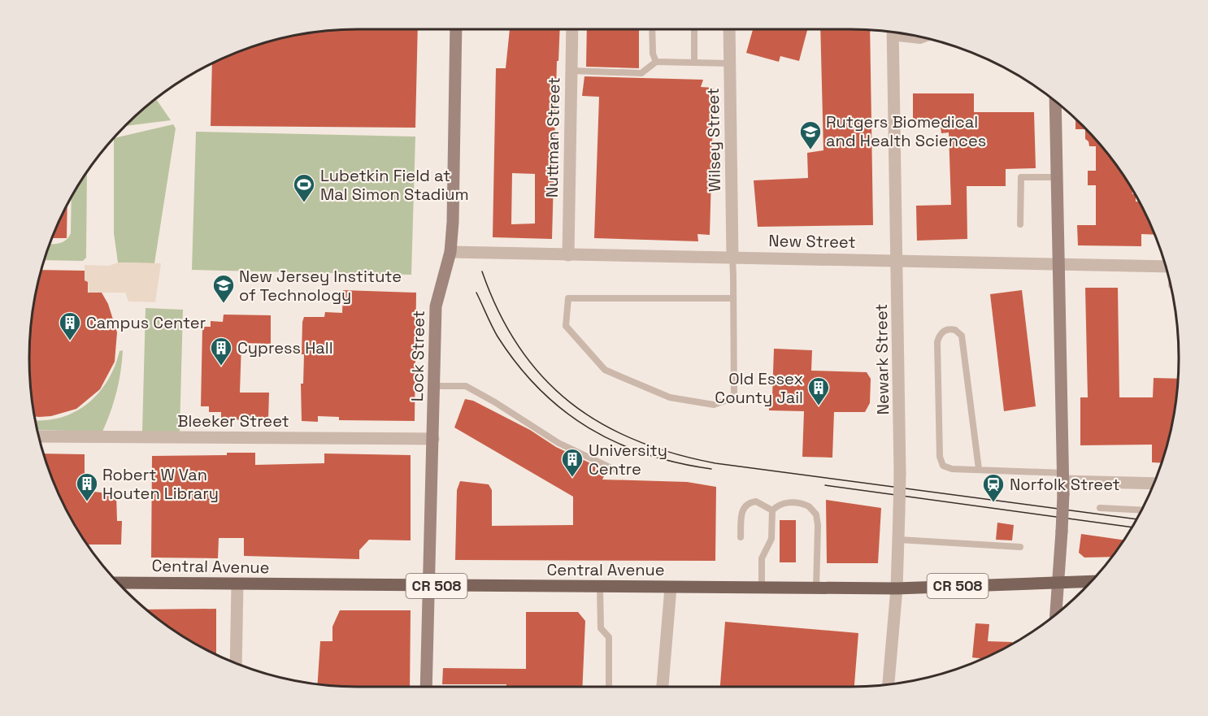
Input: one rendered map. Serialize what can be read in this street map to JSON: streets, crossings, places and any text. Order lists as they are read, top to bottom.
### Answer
{
  "streets": {
    "main road": ["Lock Street", "Central Avenue", "CR 508"],
    "street": [
      "Nuttman Street",
      "Wilsey Street",
      "New Street",
      "Newark Street",
      "Bleeker Street"
    ]
  },
  "crossings": [
    ["Nuttman Street", "New Street"],
    ["Wilsey Street", "New Street"],
    ["New Street", "Lock Street"],
    ["New Street", "Newark Street"],
    ["Lock Street", "Bleeker Street"],
    ["Lock Street", "Central Avenue"],
    ["Newark Street", "Central Avenue"]
  ],
  "places": {
    "school or university": ["Rutgers Biomedical and Health Sciences", "New Jersey Institute of Technology"],
    "sports": ["Lubetkin Field at Mal Simon Stadium"],
    "building": [
      "Campus Center",
      "Cypress Hall",
      "Old Essex County Jail",
      "University Centre",
      "Robert W Van Houten Library"
    ],
    "station": ["Norfolk Street"]
  }
}
